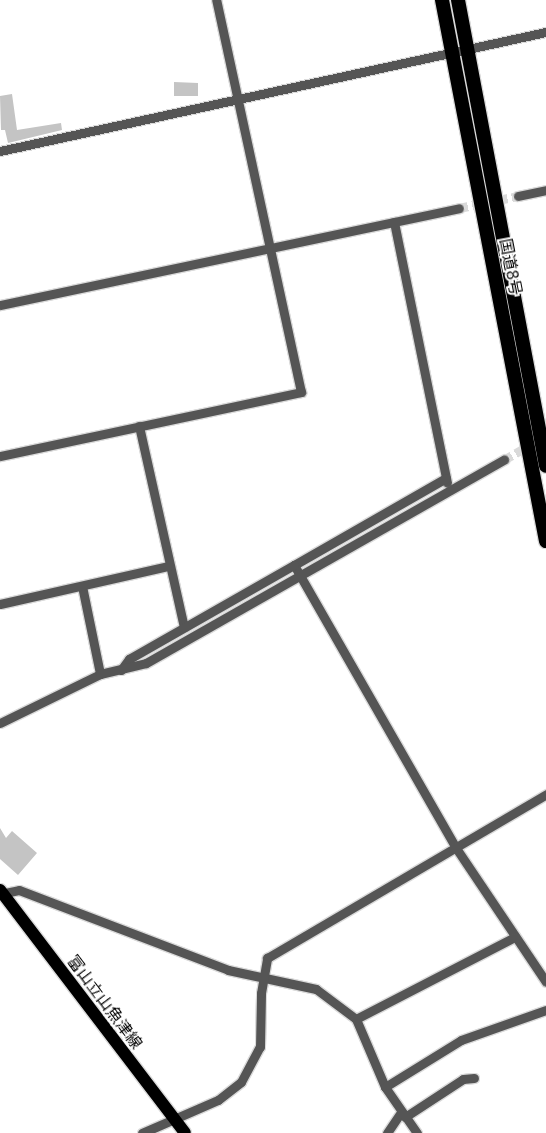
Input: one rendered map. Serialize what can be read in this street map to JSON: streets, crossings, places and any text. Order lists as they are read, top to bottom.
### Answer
{
  "streets": {
    "highway": ["国道8号"],
    "main road": ["富山立山魚津線"]
  }
}
